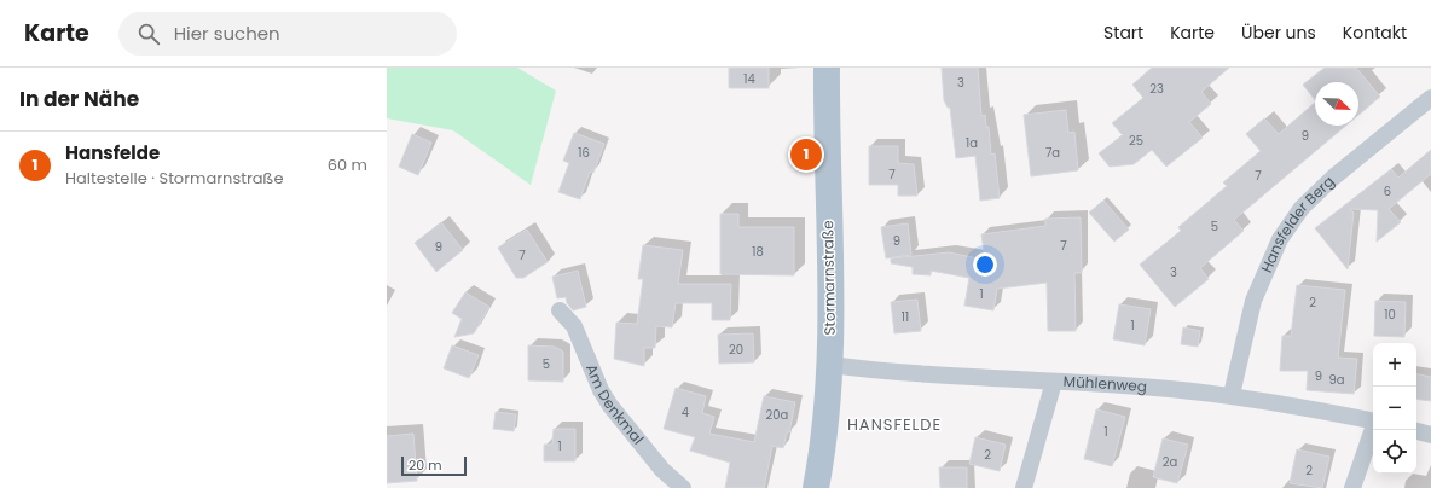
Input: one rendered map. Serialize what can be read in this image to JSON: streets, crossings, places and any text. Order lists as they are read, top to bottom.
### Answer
{
  "streets": {
    "main road": ["Stormarnstraße"],
    "street": ["Hansfelder Berg", "Mühlenweg", "Am Denkmal"]
  },
  "crossings": [
    ["Hansfelder Berg", "Mühlenweg"],
    ["Stormarnstraße", "Mühlenweg"]
  ],
  "districts": ["HANSFELDE"],
  "house_numbers": [
    "14",
    "3",
    "23",
    "9",
    "25",
    "1a",
    "16",
    "7a",
    "7",
    "7",
    "6",
    "5",
    "9",
    "7",
    "9",
    "18",
    "7",
    "3",
    "1",
    "2",
    "10",
    "11",
    "1",
    "20",
    "5",
    "9",
    "9a",
    "4",
    "20a",
    "1",
    "1",
    "2",
    "2a",
    "2"
  ],
  "scale_bar": "20 m",
  "north": "bottom right",
  "page": {
    "header": "Karte",
    "search": "Hier suchen",
    "nav": [
      "Start",
      "Karte",
      "Über uns",
      "Kontakt"
    ],
    "heading": "In der Nähe",
    "list": [
      {
        "mark": "1",
        "name": "Hansfelde",
        "note": "Haltestelle · Stormarnstraße",
        "value": "60 m"
      }
    ],
    "pins": "1",
    "map_buttons": ["+", "−"],
    "scale": "20 m"
  }
}
